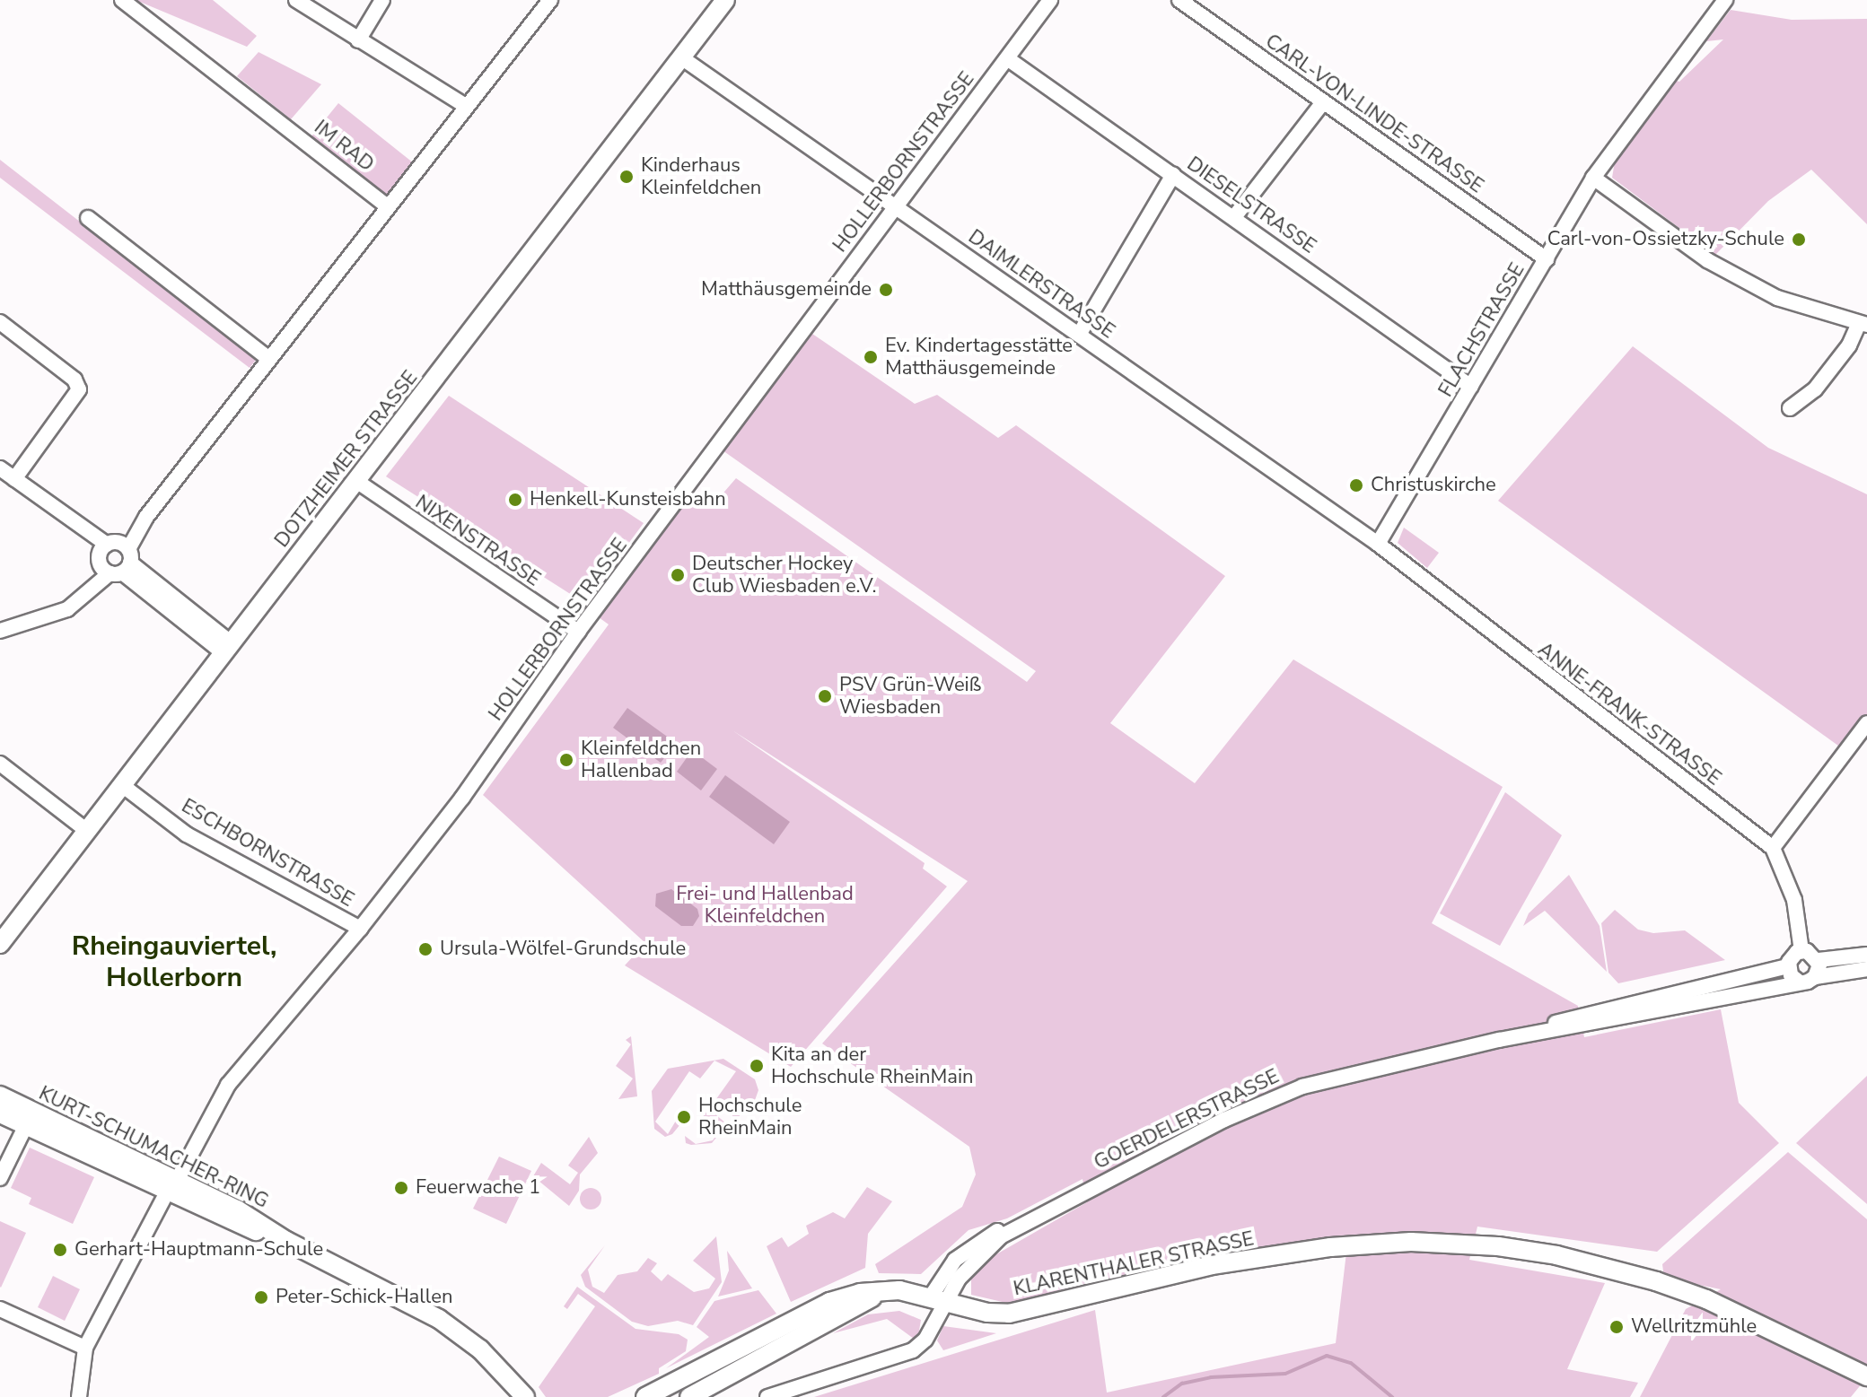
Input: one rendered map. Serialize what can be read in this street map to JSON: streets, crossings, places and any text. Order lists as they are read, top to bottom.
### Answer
{
  "streets": {
    "main road": ["DOTZHEIMER STRASSE", "KURT-SCHUMACHER-RING", "KLARENTHALER STRASSE"],
    "street": [
      "CARL-VON-LINDE-STRASSE",
      "IM RAD",
      "HOLLERBORNSTRASSE",
      "DIESELSTRASSE",
      "DAIMLERSTRASSE",
      "FLACHSTRASSE",
      "NIXENSTRASSE",
      "ANNE-FRANK-STRASSE",
      "ESCHBORNSTRASSE",
      "GOERDELERSTRASSE"
    ]
  },
  "crossings": [
    ["CARL-VON-LINDE-STRASSE", "FLACHSTRASSE"],
    ["HOLLERBORNSTRASSE", "DIESELSTRASSE"],
    ["HOLLERBORNSTRASSE", "DAIMLERSTRASSE"],
    ["HOLLERBORNSTRASSE", "NIXENSTRASSE"],
    ["HOLLERBORNSTRASSE", "ESCHBORNSTRASSE"],
    ["HOLLERBORNSTRASSE", "KURT-SCHUMACHER-RING"],
    ["DIESELSTRASSE", "FLACHSTRASSE"],
    ["DAIMLERSTRASSE", "FLACHSTRASSE"],
    ["DAIMLERSTRASSE", "DOTZHEIMER STRASSE"],
    ["DAIMLERSTRASSE", "ANNE-FRANK-STRASSE"],
    ["FLACHSTRASSE", "ANNE-FRANK-STRASSE"],
    ["DOTZHEIMER STRASSE", "NIXENSTRASSE"],
    ["DOTZHEIMER STRASSE", "ESCHBORNSTRASSE"],
    ["ANNE-FRANK-STRASSE", "GOERDELERSTRASSE"],
    ["GOERDELERSTRASSE", "KLARENTHALER STRASSE"]
  ],
  "districts": ["Rheingauviertel, Hollerborn"],
  "parks": ["Frei- und Hallenbad Kleinfeldchen"],
  "places": [
    "Kinderhaus Kleinfeldchen",
    "Carl-von-Ossietzky-Schule",
    "Matthäusgemeinde",
    "Ev. Kindertagesstätte Matthäusgemeinde",
    "Christuskirche",
    "Henkell-Kunsteisbahn",
    "Deutscher Hockey Club Wiesbaden e.V.",
    "PSV Grün-Weiß Wiesbaden",
    "Kleinfeldchen Hallenbad",
    "Ursula-Wölfel-Grundschule",
    "Kita an der Hochschule RheinMain",
    "Hochschule RheinMain",
    "Feuerwache 1",
    "Gerhart-Hauptmann-Schule",
    "Peter-Schick-Hallen",
    "Wellritzmühle"
  ]
}
